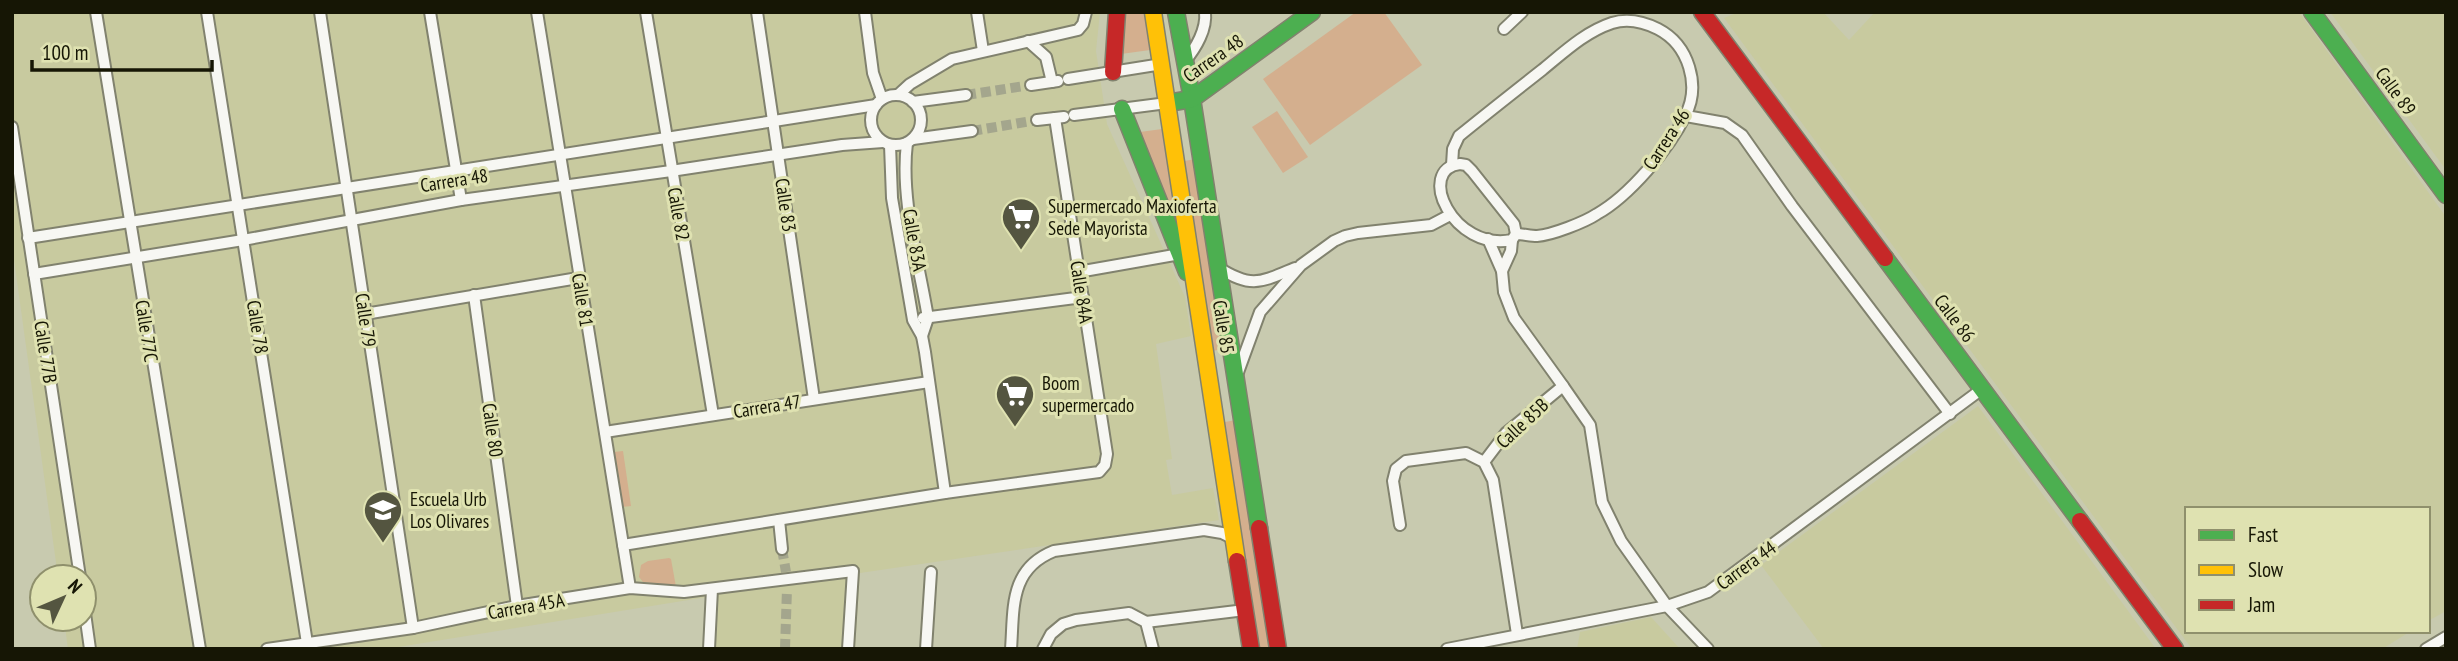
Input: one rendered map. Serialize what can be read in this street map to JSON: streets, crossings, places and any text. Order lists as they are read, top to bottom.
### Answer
{
  "streets": {
    "main road": [
      "Carrera 48",
      "Calle 89",
      "Calle 86",
      "Calle 85"
    ],
    "street": [
      "Carrera 46",
      "Calle 83",
      "Calle 82",
      "Calle 83A",
      "Calle 84A",
      "Calle 81",
      "Calle 79",
      "Calle 78",
      "Calle 77C",
      "Calle 77B",
      "Carrera 47",
      "Calle 85B",
      "Calle 80",
      "Carrera 44",
      "Carrera 45A"
    ]
  },
  "crossings": [
    ["Carrera 48", "Calle 83"],
    ["Carrera 48", "Calle 82"],
    ["Carrera 48", "Calle 83A"],
    ["Carrera 48", "Calle 81"],
    ["Carrera 48", "Calle 79"],
    ["Carrera 48", "Calle 78"],
    ["Carrera 48", "Calle 85"],
    ["Carrera 48", "Calle 77C"],
    ["Carrera 48", "Calle 77B"],
    ["Carrera 46", "Calle 85B"],
    ["Calle 83", "Carrera 47"],
    ["Calle 82", "Carrera 47"],
    ["Calle 83A", "Calle 84A"],
    ["Calle 83A", "Carrera 47"],
    ["Calle 81", "Carrera 47"],
    ["Calle 81", "Carrera 45A"],
    ["Calle 86", "Carrera 44"],
    ["Calle 79", "Carrera 45A"],
    ["Calle 78", "Carrera 45A"],
    ["Calle 85B", "Carrera 44"],
    ["Calle 80", "Carrera 45A"]
  ],
  "places": {
    "supermarket": ["Supermercado Maxioferta Sede Mayorista", "Boom supermercado"],
    "school or university": ["Escuela Urb Los Olivares"]
  },
  "legend": ["Fast", "Slow", "Jam"],
  "scale_bar": "100 m",
  "north": "top right"
}
